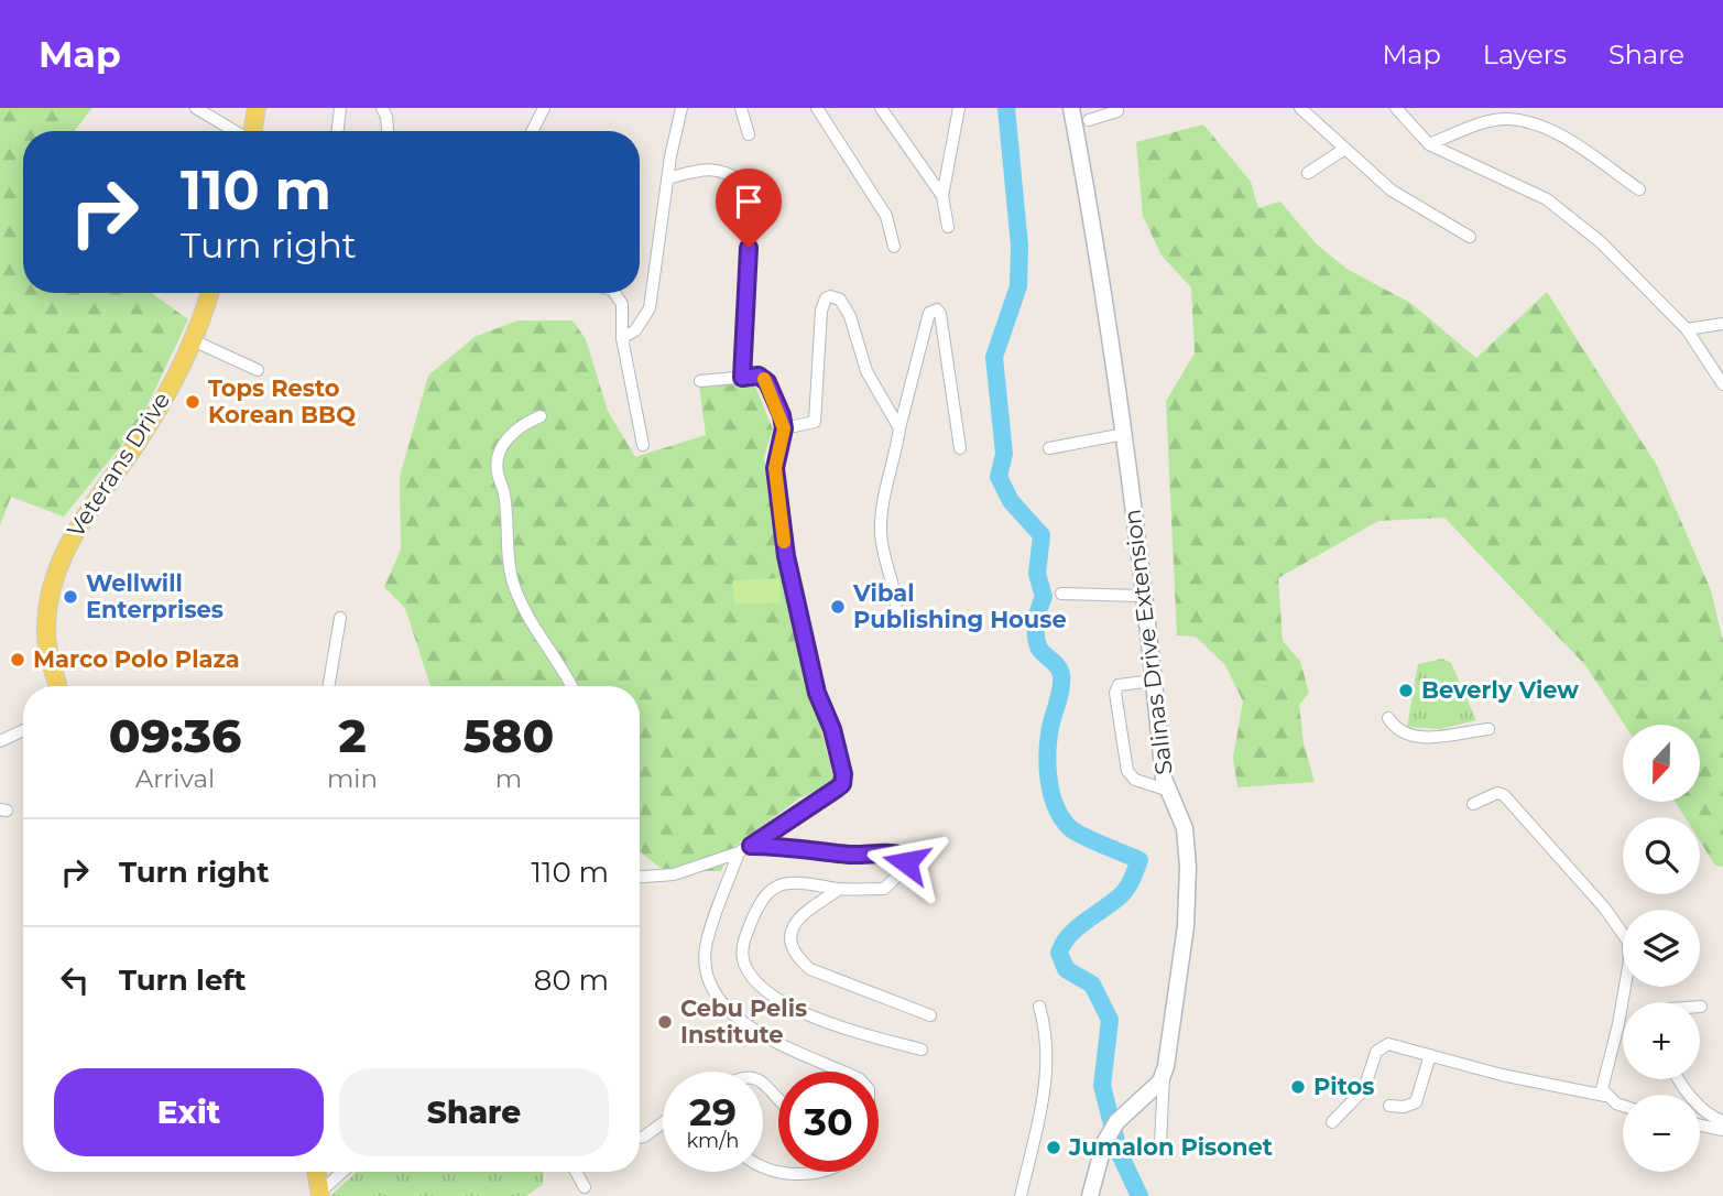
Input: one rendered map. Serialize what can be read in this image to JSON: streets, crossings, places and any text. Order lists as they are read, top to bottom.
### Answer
{
  "streets": {
    "main road": ["Veterans Drive"],
    "street": ["Salinas Drive Extension"]
  },
  "places": [
    "Tops Resto Korean BBQ",
    "Wellwill Enterprises",
    "Vibal Publishing House",
    "Marco Polo Plaza",
    "Beverly View",
    "Cebu Pelis Institute",
    "Pitos",
    "Jumalon Pisonet"
  ],
  "north": "bottom",
  "page": {
    "header": "Map",
    "nav": ["Map", "Layers", "Share"],
    "turn": ["110 m", "Turn right"],
    "eta": [
      "09:36",
      "Arrival",
      "2",
      "min",
      "580",
      "m"
    ],
    "map_buttons": ["+", "−"],
    "list": [
      {
        "name": "Turn right",
        "value": "110 m"
      },
      {
        "name": "Turn left",
        "value": "80 m"
      }
    ],
    "buttons": ["Exit", "Share"],
    "speed": "29 km/h",
    "limit": "30"
  }
}
